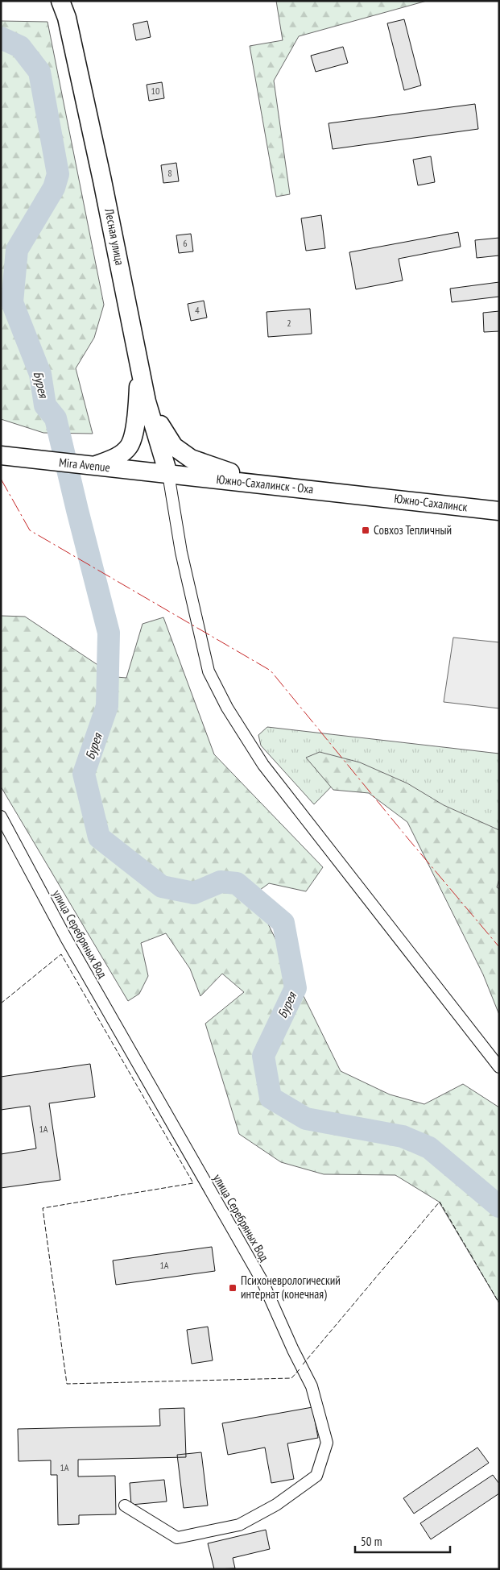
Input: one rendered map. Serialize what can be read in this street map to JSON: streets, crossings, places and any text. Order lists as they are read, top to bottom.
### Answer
{
  "streets": {
    "main road": [
      "Лесная улица",
      "Mira Avenue",
      "Южно-Сахалинск - Оха",
      "Южно-Сахалинск"
    ],
    "street": ["улица Серебряных Вод"]
  },
  "crossings": [
    ["Лесная улица", "Mira Avenue"],
    ["Лесная улица", "Южно-Сахалинск - Оха"],
    ["Mira Avenue", "Южно-Сахалинск - Оха"],
    ["Южно-Сахалинск - Оха", "Южно-Сахалинск"]
  ],
  "water": ["Бурея"],
  "places": {
    "transit": ["Совхоз Тепличный", "Психоневрологический интернат (конечная)"]
  },
  "house_numbers": [
    "10",
    "8",
    "6",
    "4",
    "2",
    "1А",
    "1А",
    "1А"
  ],
  "scale_bar": "50 m"
}
